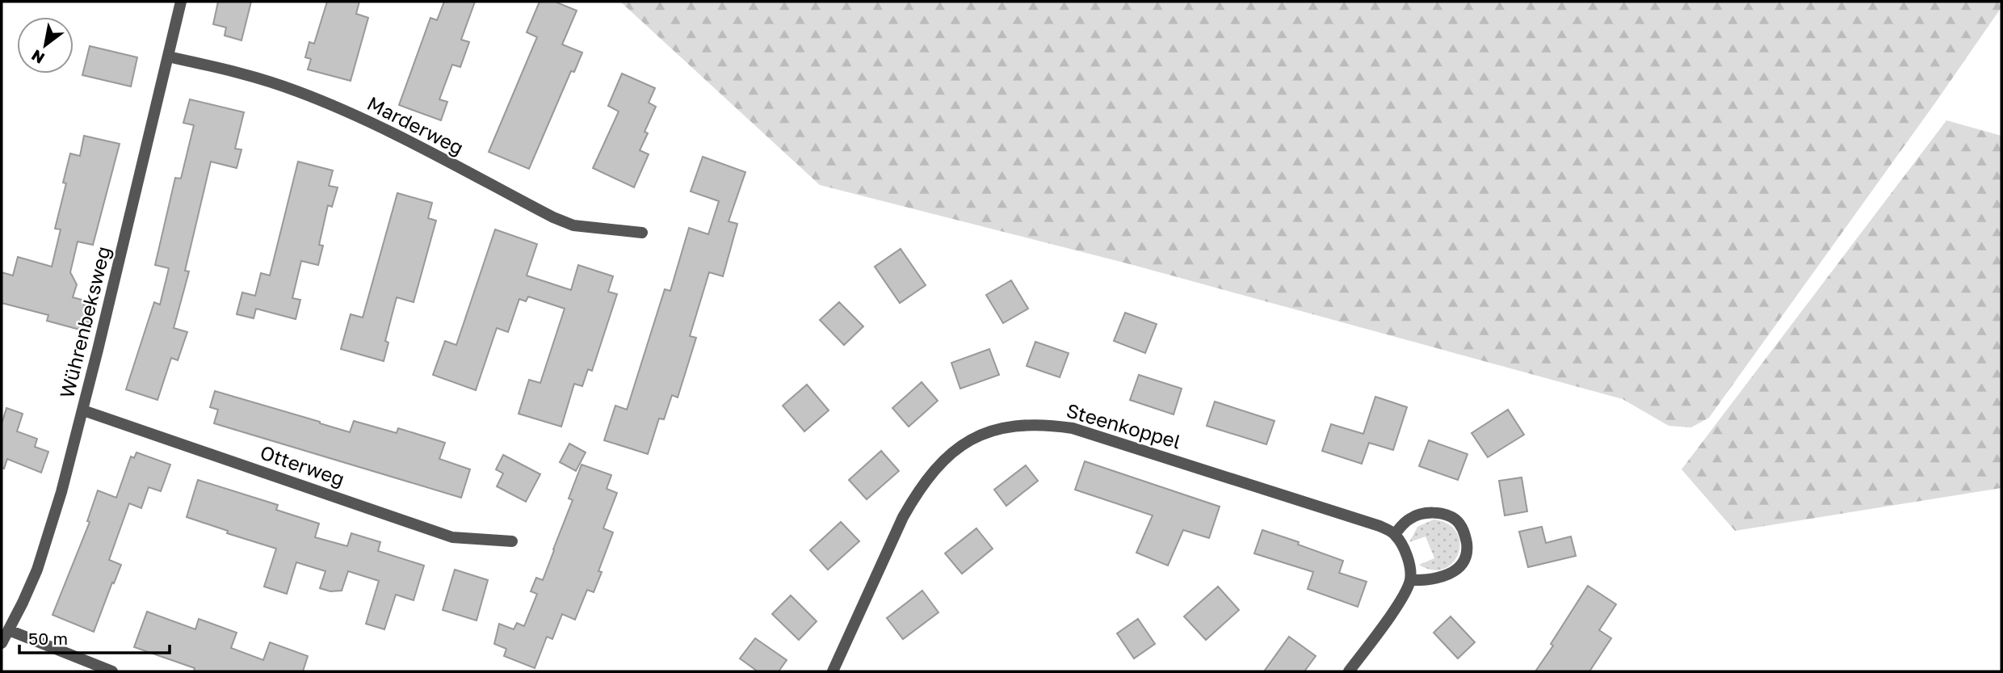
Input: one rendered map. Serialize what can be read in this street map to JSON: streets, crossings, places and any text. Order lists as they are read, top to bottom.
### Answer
{
  "streets": {
    "street": [
      "Marderweg",
      "Wührenbeksweg",
      "Steenkoppel",
      "Otterweg"
    ]
  },
  "crossings": [
    ["Marderweg", "Wührenbeksweg"],
    ["Wührenbeksweg", "Otterweg"]
  ],
  "scale_bar": "50 m",
  "north": "bottom left"
}
